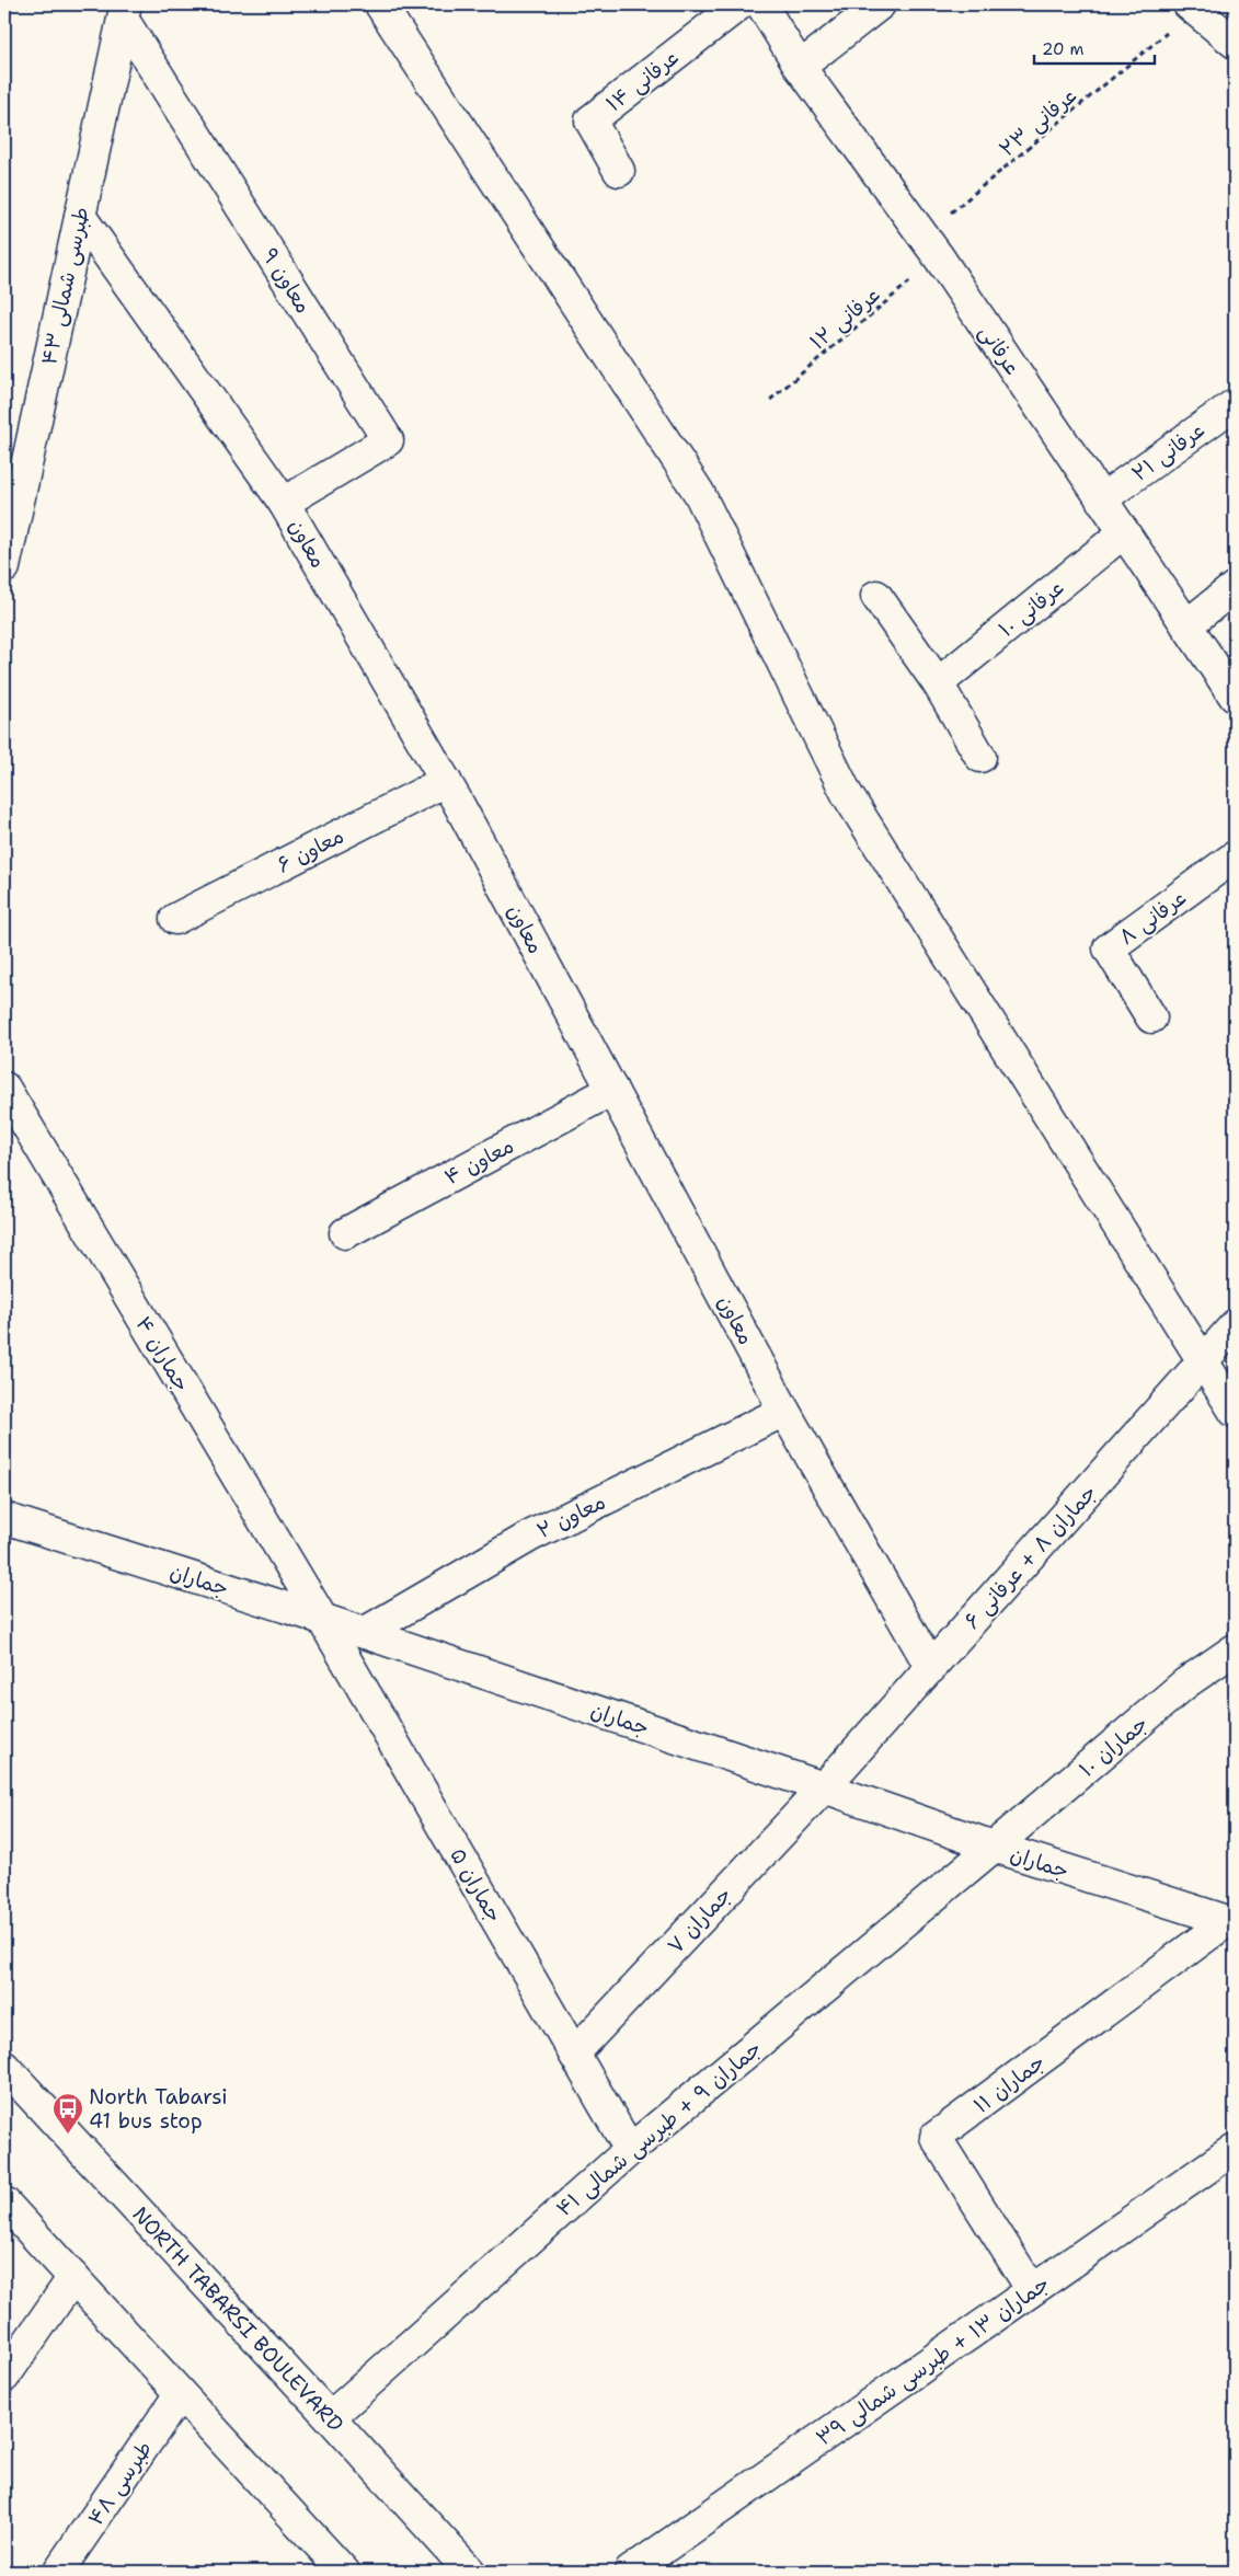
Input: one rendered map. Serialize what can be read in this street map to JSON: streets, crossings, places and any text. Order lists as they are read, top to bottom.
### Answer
{
  "streets": {
    "street": [
      "عرفانی ۱۴",
      "معاون ۹",
      "طبرسی شمالی ۴۳",
      "عرفانی",
      "عرفانی ۲۱",
      "معاون",
      "عرفانی ۱۰",
      "معاون ۶",
      "عرفانی ۸",
      "معاون ۴",
      "جماران ۴",
      "معاون ۲",
      "جماران ۸ + عرفانی ۶",
      "جماران",
      "جماران ۱۰",
      "جماران ۵",
      "جماران ۷",
      "جماران ۱۱",
      "جماران ۹ + طبرسی شمالی ۴۱",
      "NORTH TABARSI BOULEVARD",
      "جماران ۱۳ + طبرسی شمالی ۳۹",
      "طبرسی ۴۸"
    ],
    "path": ["عرفانی ۲۳", "عرفانی ۱۲"]
  },
  "crossings": [
    ["عرفانی ۲۳", "عرفانی ۱۲"],
    ["عرفانی ۲۳", "عرفانی"],
    ["معاون ۹", "طبرسی شمالی ۴۳"],
    ["معاون ۹", "معاون"],
    ["طبرسی شمالی ۴۳", "معاون"],
    ["عرفانی ۱۲", "عرفانی"],
    ["عرفانی", "عرفانی ۲۱"],
    ["عرفانی", "عرفانی ۱۰"],
    ["معاون", "معاون ۶"],
    ["معاون", "معاون ۴"],
    ["معاون", "معاون ۲"],
    ["معاون", "جماران ۸ + عرفانی ۶"],
    ["جماران ۴", "جماران"],
    ["جماران ۴", "جماران ۵"],
    ["معاون ۲", "جماران"],
    ["جماران ۸ + عرفانی ۶", "جماران"],
    ["جماران ۸ + عرفانی ۶", "جماران ۷"],
    ["جماران", "جماران ۱۰"],
    ["جماران", "جماران ۵"],
    ["جماران", "جماران ۷"],
    ["جماران", "جماران ۱۱"],
    ["جماران", "جماران ۹ + طبرسی شمالی ۴۱"],
    ["جماران ۱۰", "جماران ۹ + طبرسی شمالی ۴۱"],
    ["جماران ۵", "جماران ۷"],
    ["جماران ۵", "جماران ۹ + طبرسی شمالی ۴۱"],
    ["جماران ۱۱", "جماران ۱۳ + طبرسی شمالی ۳۹"],
    ["جماران ۹ + طبرسی شمالی ۴۱", "NORTH TABARSI BOULEVARD"]
  ],
  "places": {
    "bus stop": ["North Tabarsi 41 bus stop"]
  },
  "scale_bar": "20 m"
}
